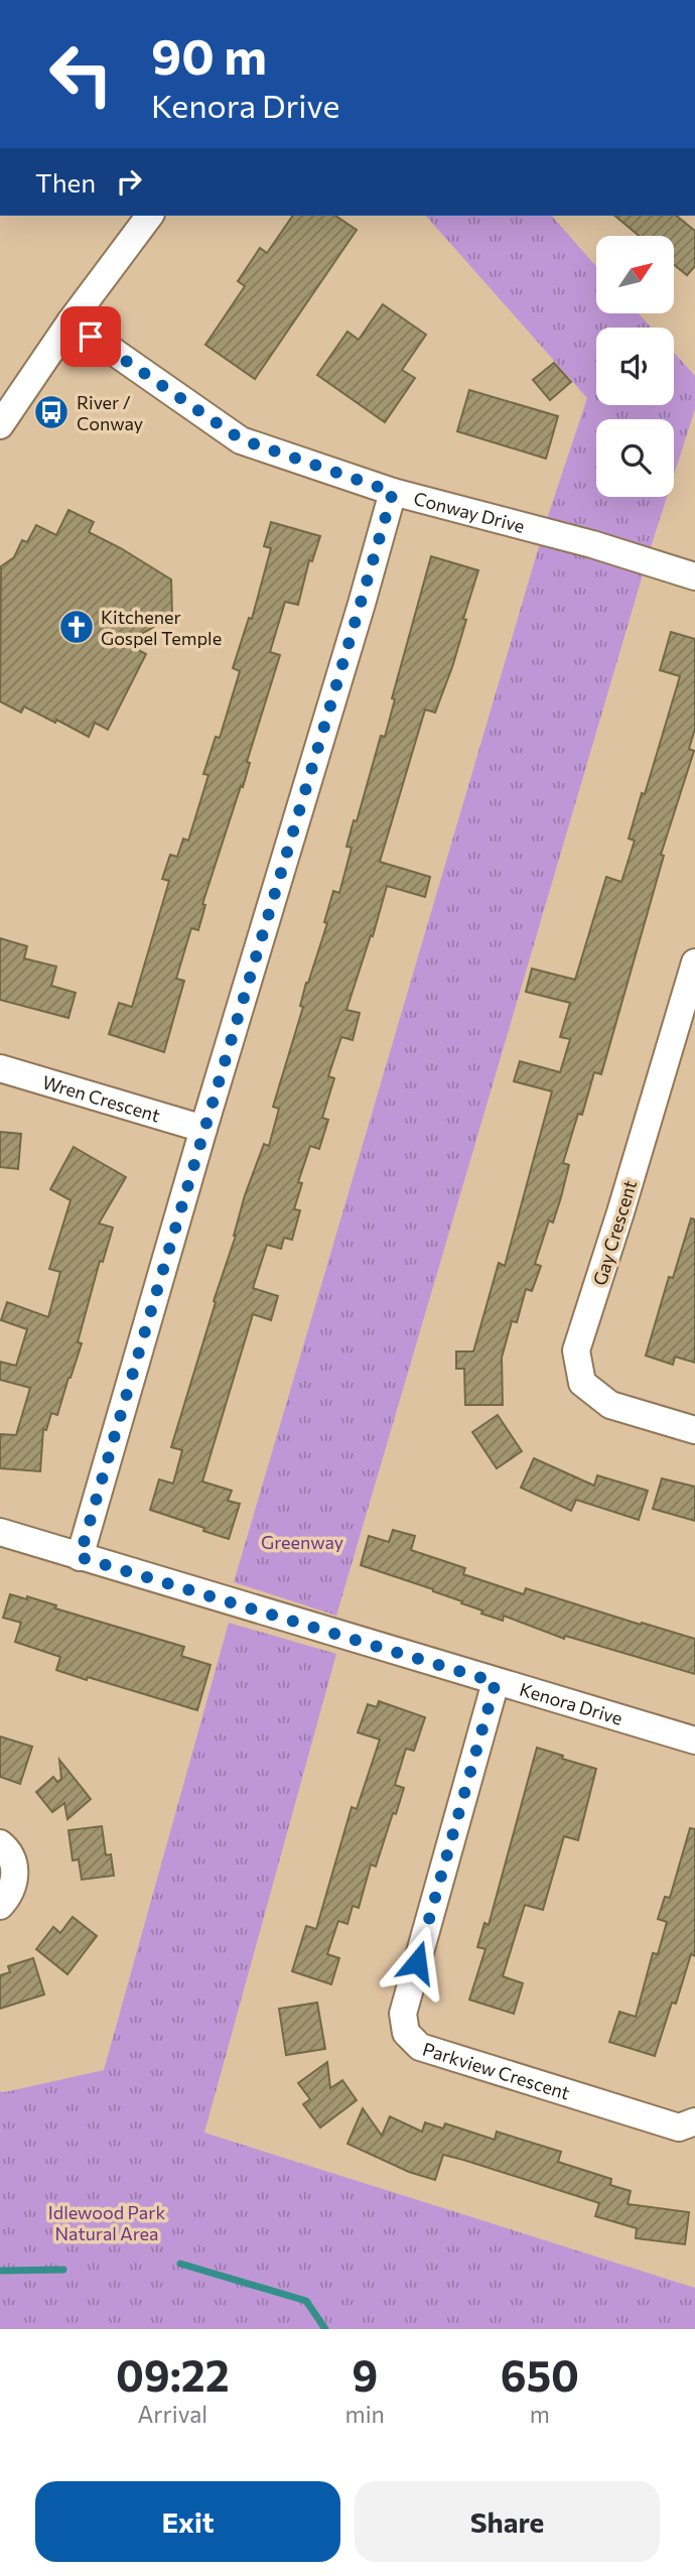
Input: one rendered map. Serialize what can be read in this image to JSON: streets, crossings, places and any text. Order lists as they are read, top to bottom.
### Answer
{
  "streets": {
    "street": [
      "Conway Drive",
      "Wren Crescent",
      "Gay Crescent",
      "Kenora Drive",
      "Parkview Crescent"
    ]
  },
  "crossings": [
    ["Kenora Drive", "Parkview Crescent"]
  ],
  "parks": ["Greenway", "Idlewood Park Natural Area"],
  "places": {
    "bus stop": ["River / Conway"],
    "church": ["Kitchener Gospel Temple"]
  },
  "north": "top right",
  "page": {
    "turn": ["90 m", "Kenora Drive"],
    "then": "Then",
    "eta": [
      "09:22",
      "Arrival",
      "9",
      "min",
      "650",
      "m"
    ],
    "buttons": ["Exit", "Share"]
  }
}
